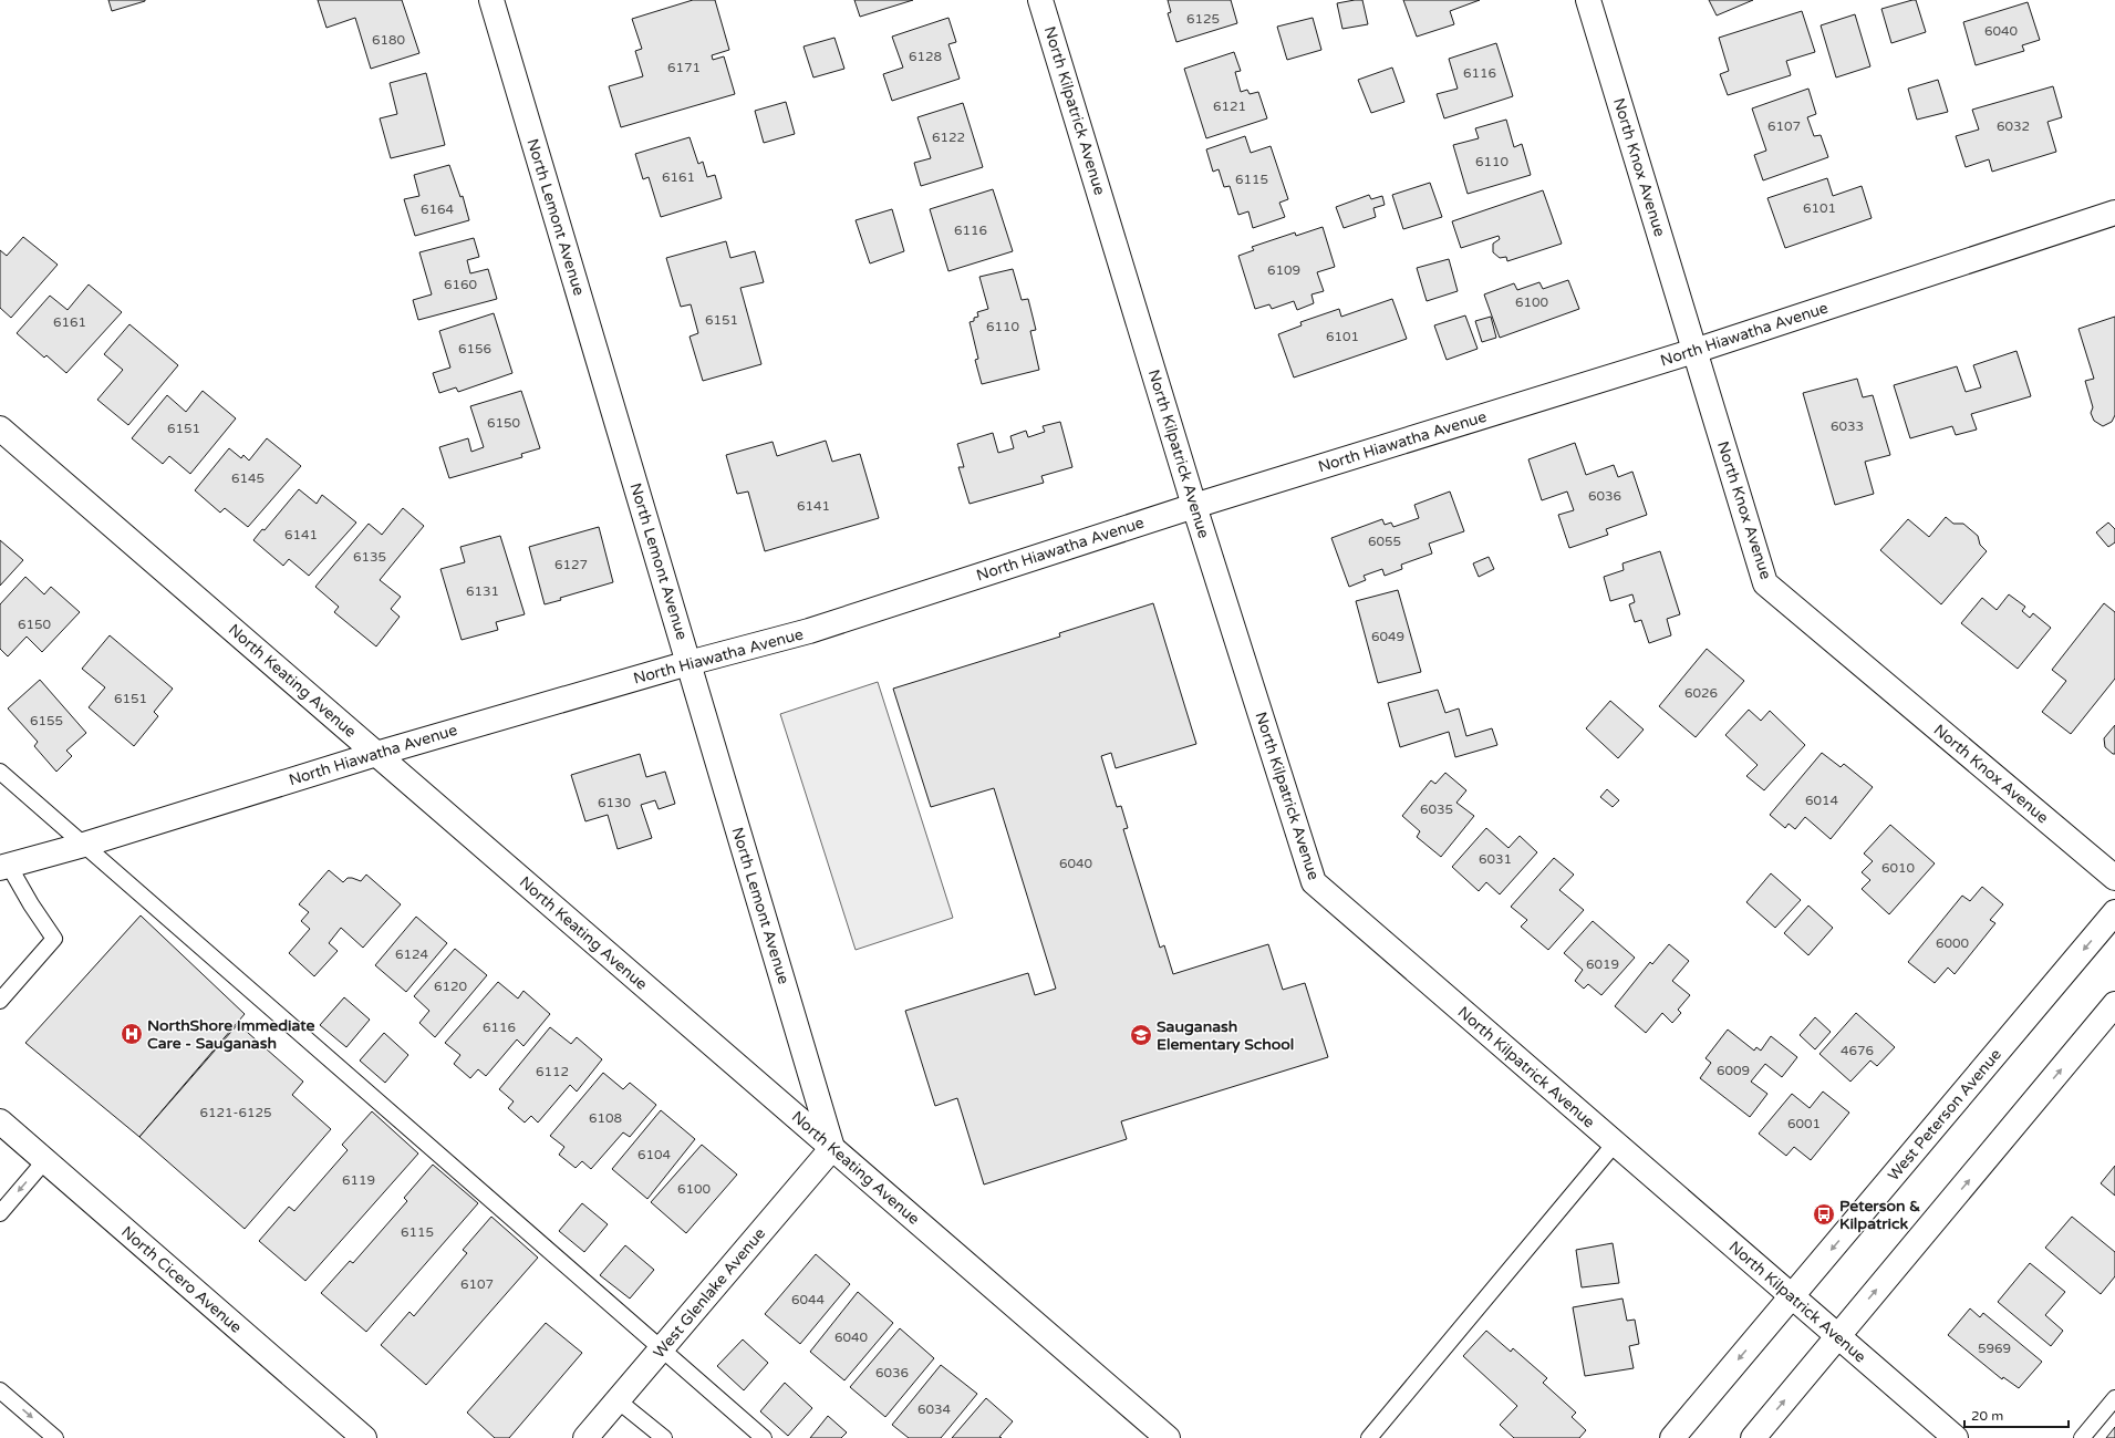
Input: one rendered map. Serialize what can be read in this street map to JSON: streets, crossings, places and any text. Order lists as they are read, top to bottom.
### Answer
{
  "streets": {
    "street": [
      "North Kilpatrick Avenue",
      "North Knox Avenue",
      "North Lemont Avenue",
      "North Hiawatha Avenue",
      "North Keating Avenue",
      "West Peterson Avenue",
      "North Cicero Avenue",
      "West Glenlake Avenue"
    ]
  },
  "crossings": [
    ["North Kilpatrick Avenue", "North Hiawatha Avenue"],
    ["North Kilpatrick Avenue", "West Peterson Avenue"],
    ["North Knox Avenue", "North Hiawatha Avenue"],
    ["North Lemont Avenue", "North Hiawatha Avenue"],
    ["North Lemont Avenue", "North Keating Avenue"],
    ["North Lemont Avenue", "West Glenlake Avenue"],
    ["North Hiawatha Avenue", "North Keating Avenue"],
    ["North Keating Avenue", "West Glenlake Avenue"]
  ],
  "places": {
    "hospital": ["NorthShore Immediate Care - Sauganash"],
    "school or university": ["Sauganash Elementary School"],
    "bus stop": ["Peterson & Kilpatrick"]
  },
  "house_numbers": [
    "6125",
    "6040",
    "6180",
    "6128",
    "6171",
    "6116",
    "6121",
    "6107",
    "6032",
    "6122",
    "6110",
    "6161",
    "6115",
    "6101",
    "6164",
    "6116",
    "6109",
    "6160",
    "6100",
    "6151",
    "6161",
    "6110",
    "6101",
    "6156",
    "6150",
    "6033",
    "6151",
    "6145",
    "6036",
    "6141",
    "6141",
    "6055",
    "6135",
    "6127",
    "6131",
    "6150",
    "6049",
    "6026",
    "6151",
    "6155",
    "6014",
    "6130",
    "6035",
    "6031",
    "6040",
    "6010",
    "6000",
    "6124",
    "6019",
    "6120",
    "6116",
    "4676",
    "6009",
    "6112",
    "6121-6125",
    "6108",
    "6001",
    "6104",
    "6119",
    "6100",
    "6115",
    "6107",
    "6044",
    "6040",
    "5969",
    "6036",
    "6034"
  ],
  "scale_bar": "20 m"
}
